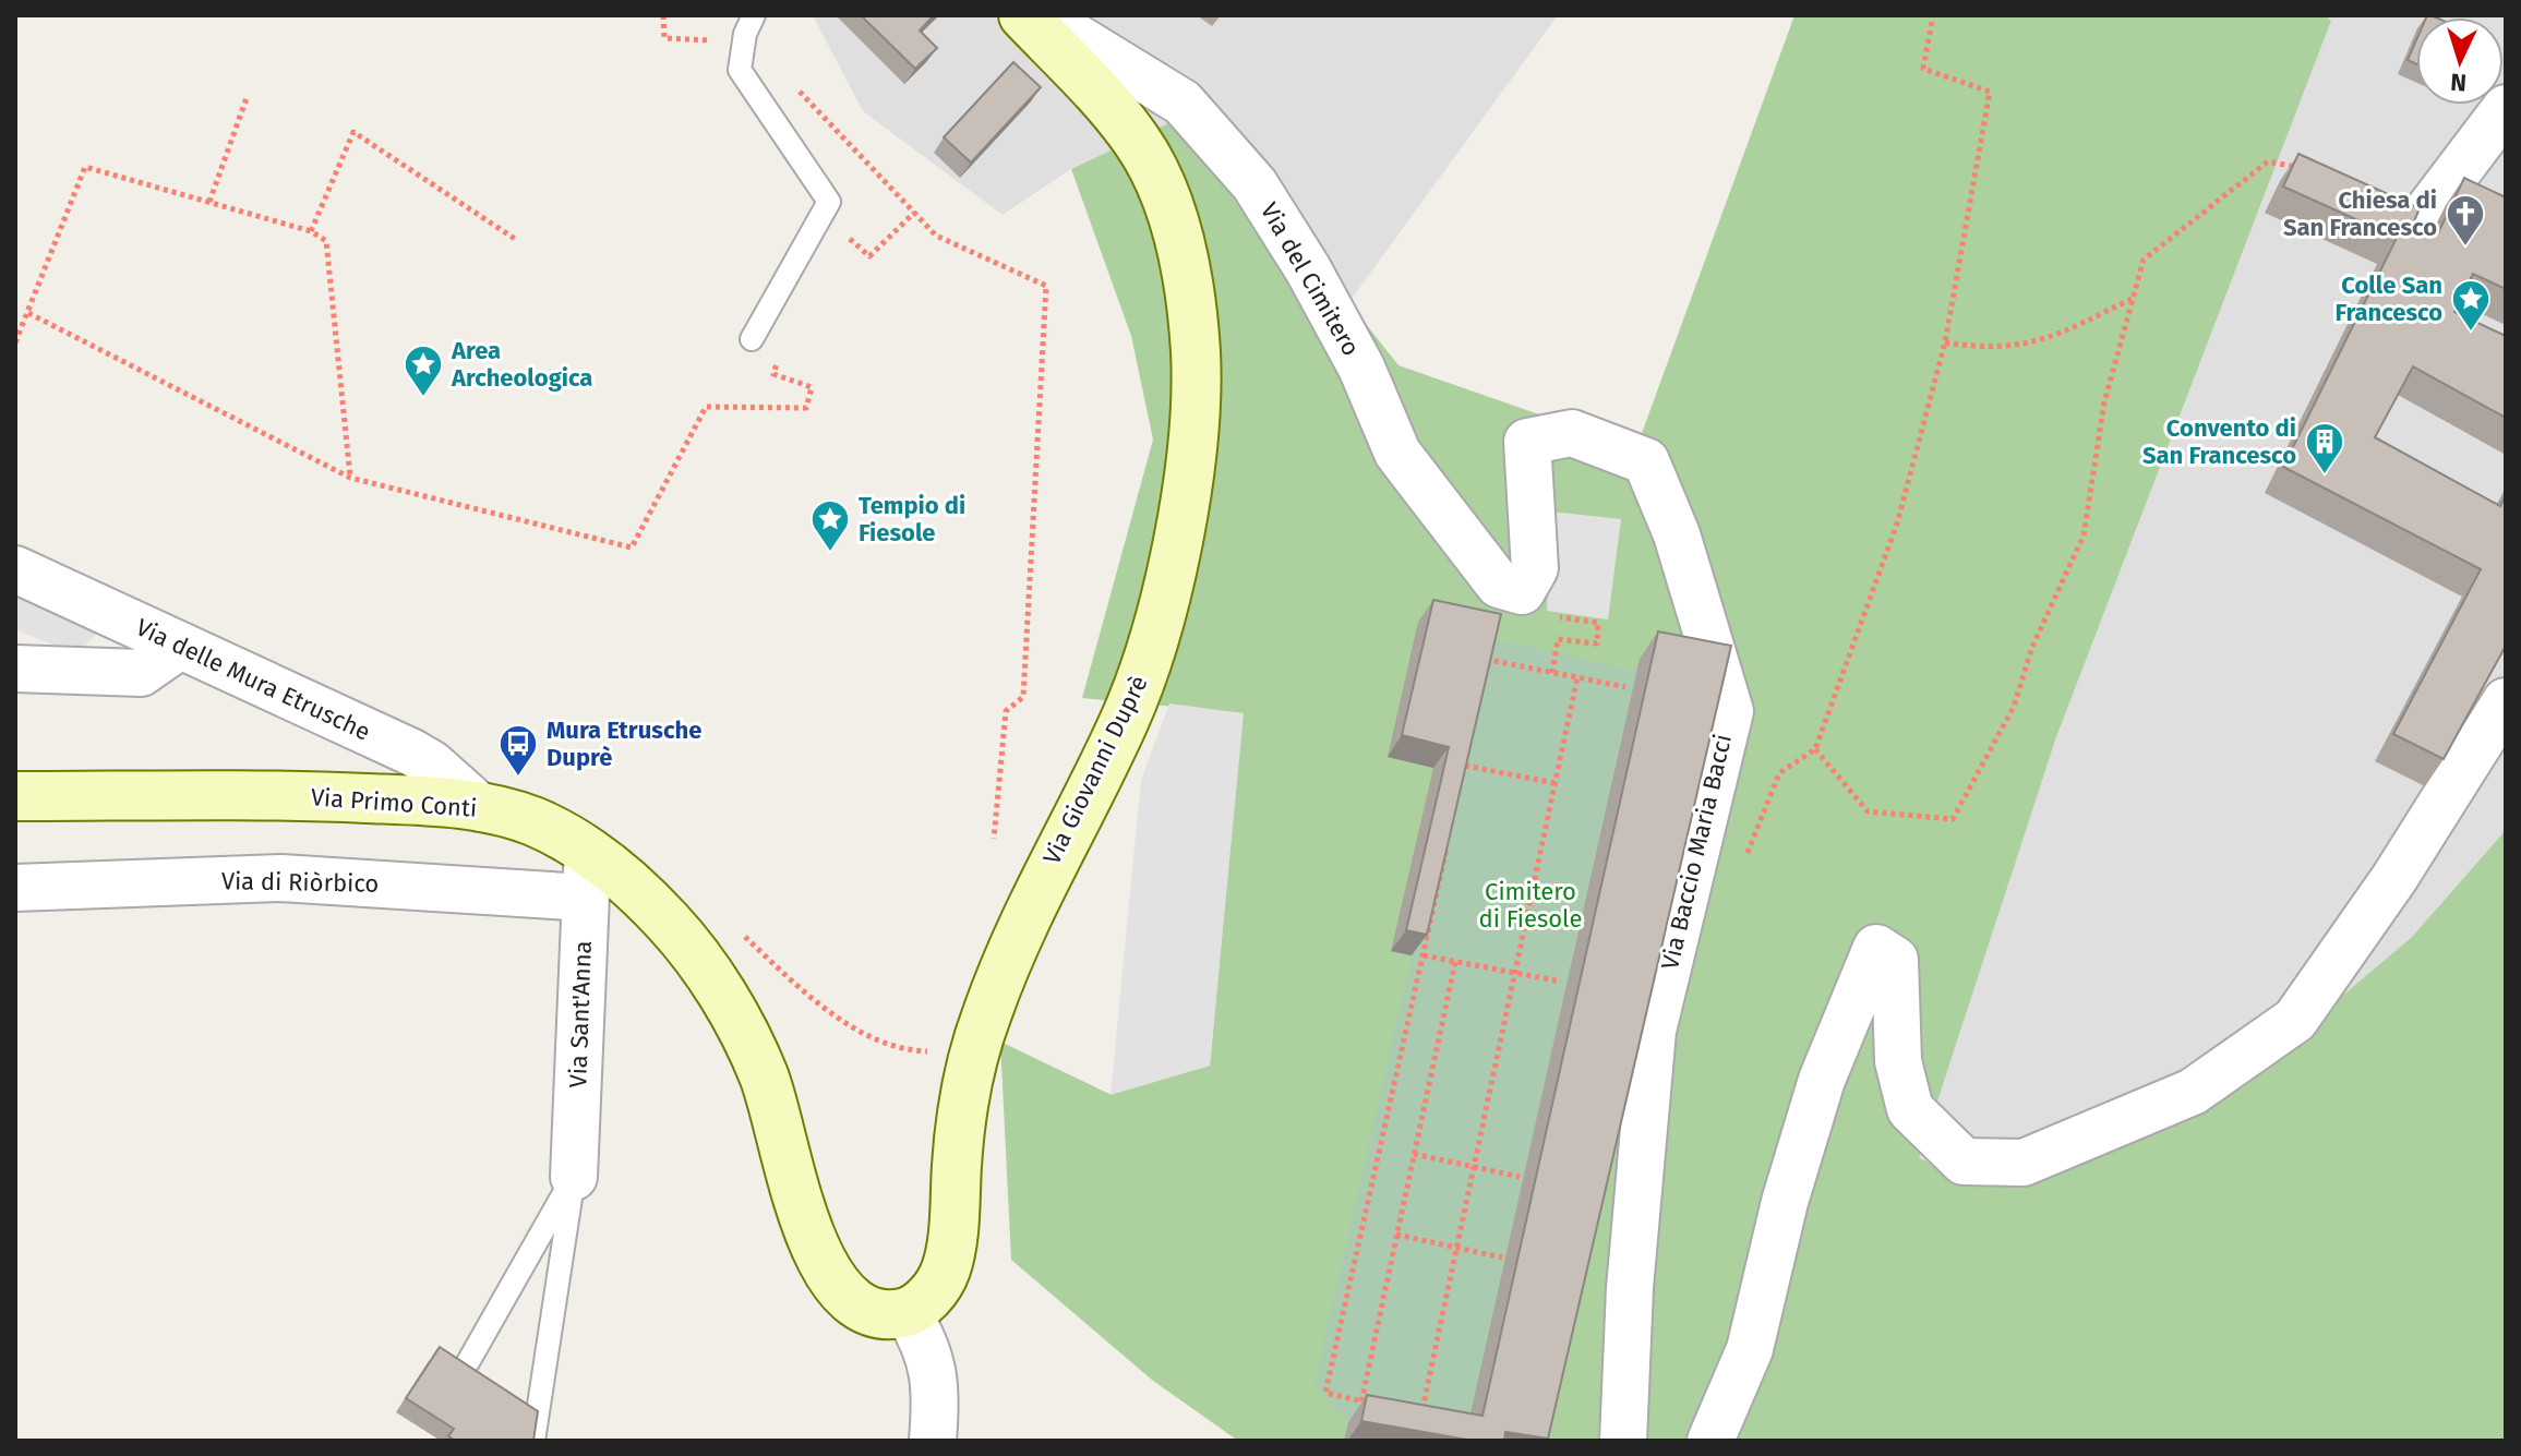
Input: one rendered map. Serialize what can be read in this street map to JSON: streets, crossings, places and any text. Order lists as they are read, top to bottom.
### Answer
{
  "streets": {
    "street": [
      "Via del Cimitero",
      "Via delle Mura Etrusche",
      "Via Giovanni Duprè",
      "Via Primo Conti",
      "Via Baccio Maria Bacci",
      "Via di Riòrbico",
      "Via Sant'Anna"
    ]
  },
  "crossings": [
    ["Via del Cimitero", "Via Baccio Maria Bacci"],
    ["Via delle Mura Etrusche", "Via Primo Conti"],
    ["Via Giovanni Duprè", "Via Primo Conti"],
    ["Via Primo Conti", "Via Sant'Anna"],
    ["Via di Riòrbico", "Via Sant'Anna"]
  ],
  "parks": ["Cimitero di Fiesole"],
  "places": {
    "church": ["Chiesa di San Francesco"],
    "place": ["Colle San Francesco", "Area Archeologica", "Tempio di Fiesole"],
    "building": ["Convento di San Francesco"],
    "bus stop": ["Mura Etrusche Duprè"]
  },
  "north": "bottom"
}
